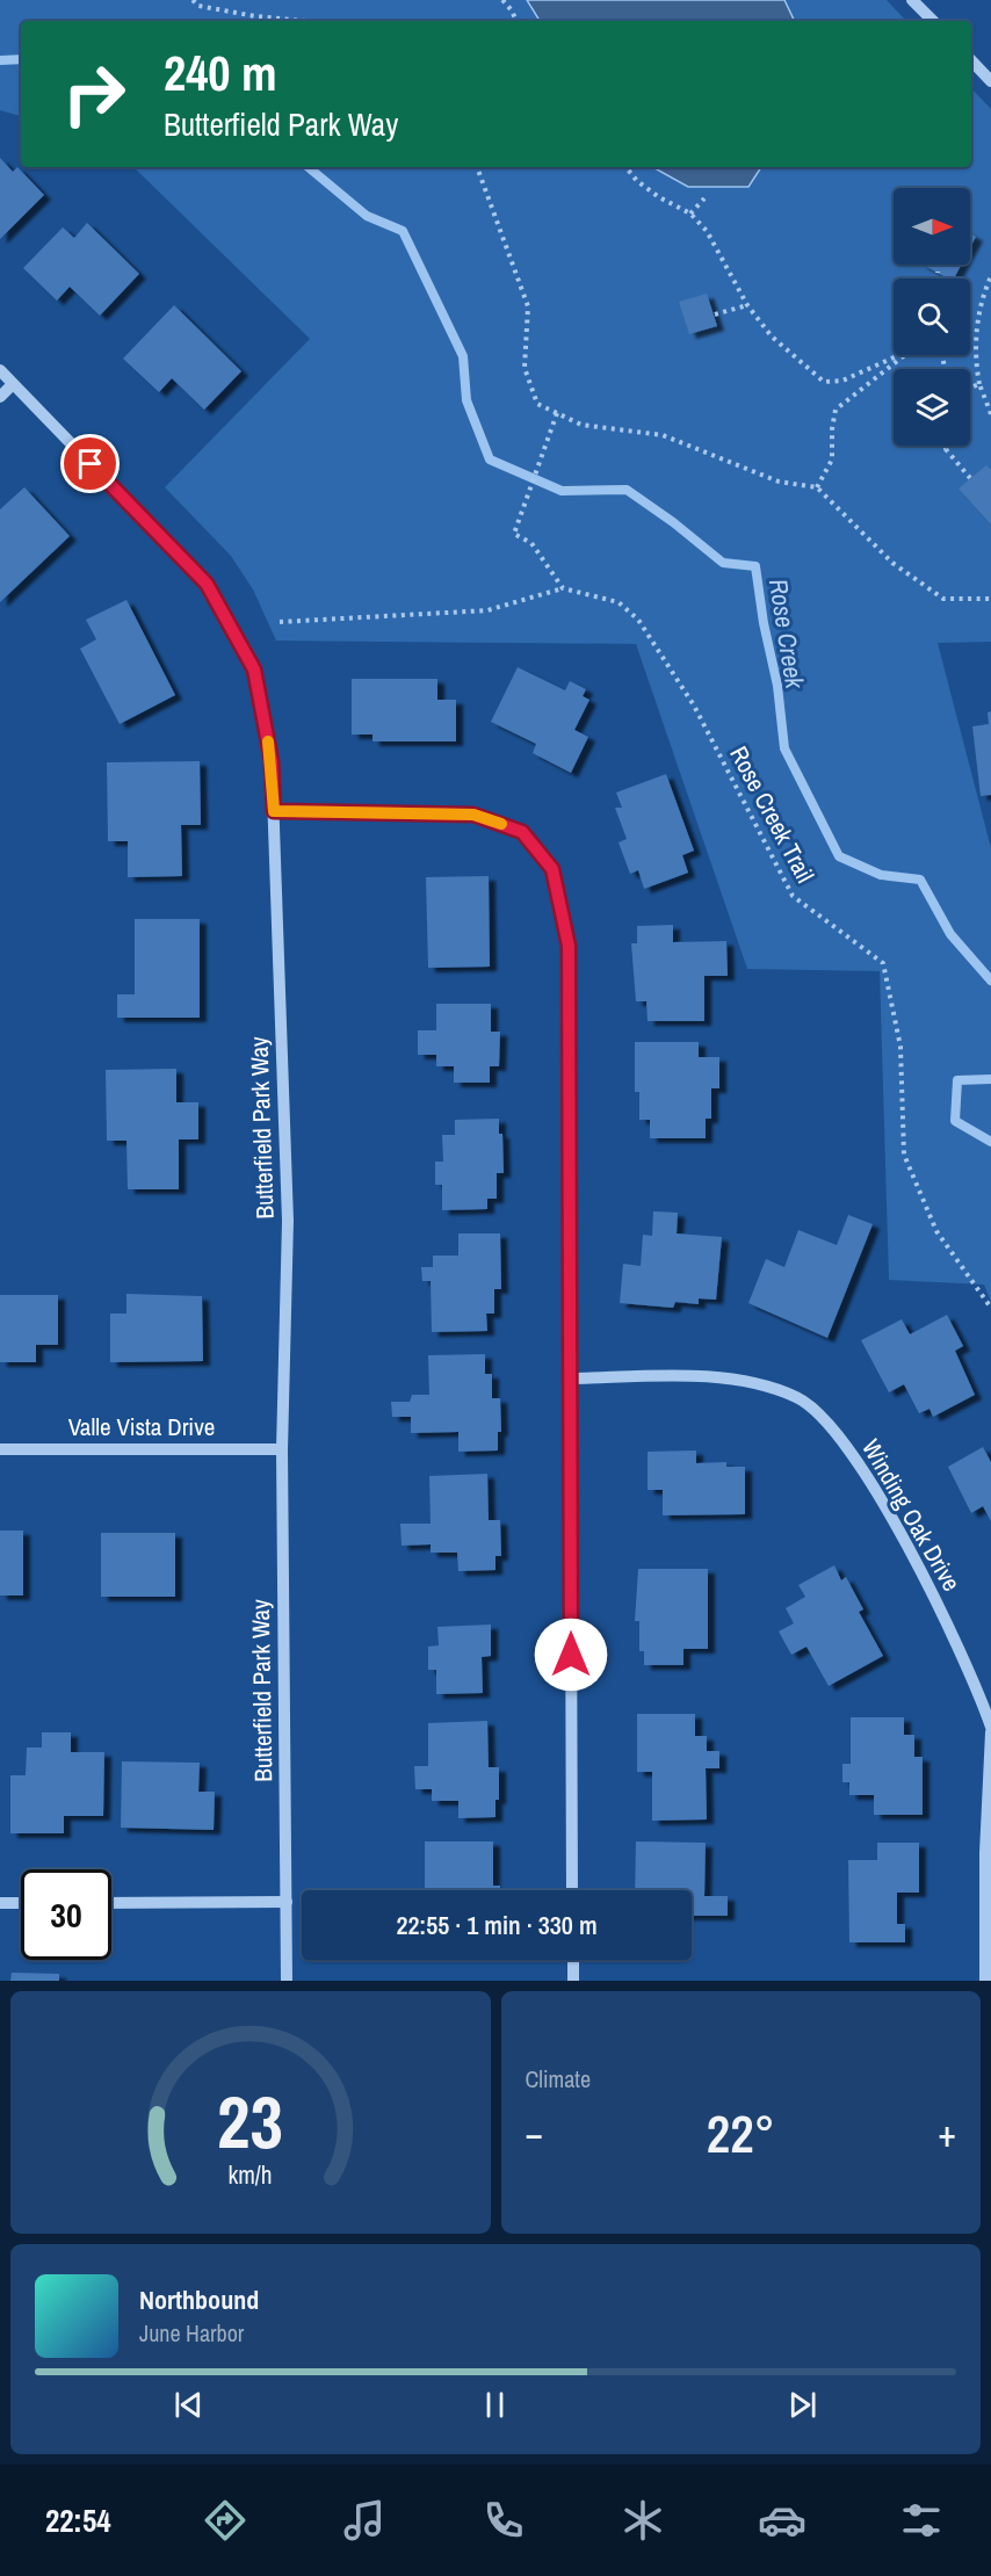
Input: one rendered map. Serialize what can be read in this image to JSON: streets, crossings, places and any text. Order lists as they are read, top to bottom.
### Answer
{
  "streets": {
    "street": ["Butterfield Park Way", "Valle Vista Drive", "Winding Oak Drive"],
    "path": ["Rose Creek Trail"]
  },
  "crossings": [
    ["Butterfield Park Way", "Valle Vista Drive"]
  ],
  "water": ["Rose Creek"],
  "north": "right",
  "page": {
    "turn": ["240 m", "Butterfield Park Way"],
    "limit": "30",
    "trip": "22:55 · 1 min · 330 m",
    "tile": "Climate",
    "heat": ["−", "22°", "+"],
    "song": ["Northbound", "June Harbor"],
    "tabs": "22:54",
    "gauge": ["23", "km/h"]
  }
}
